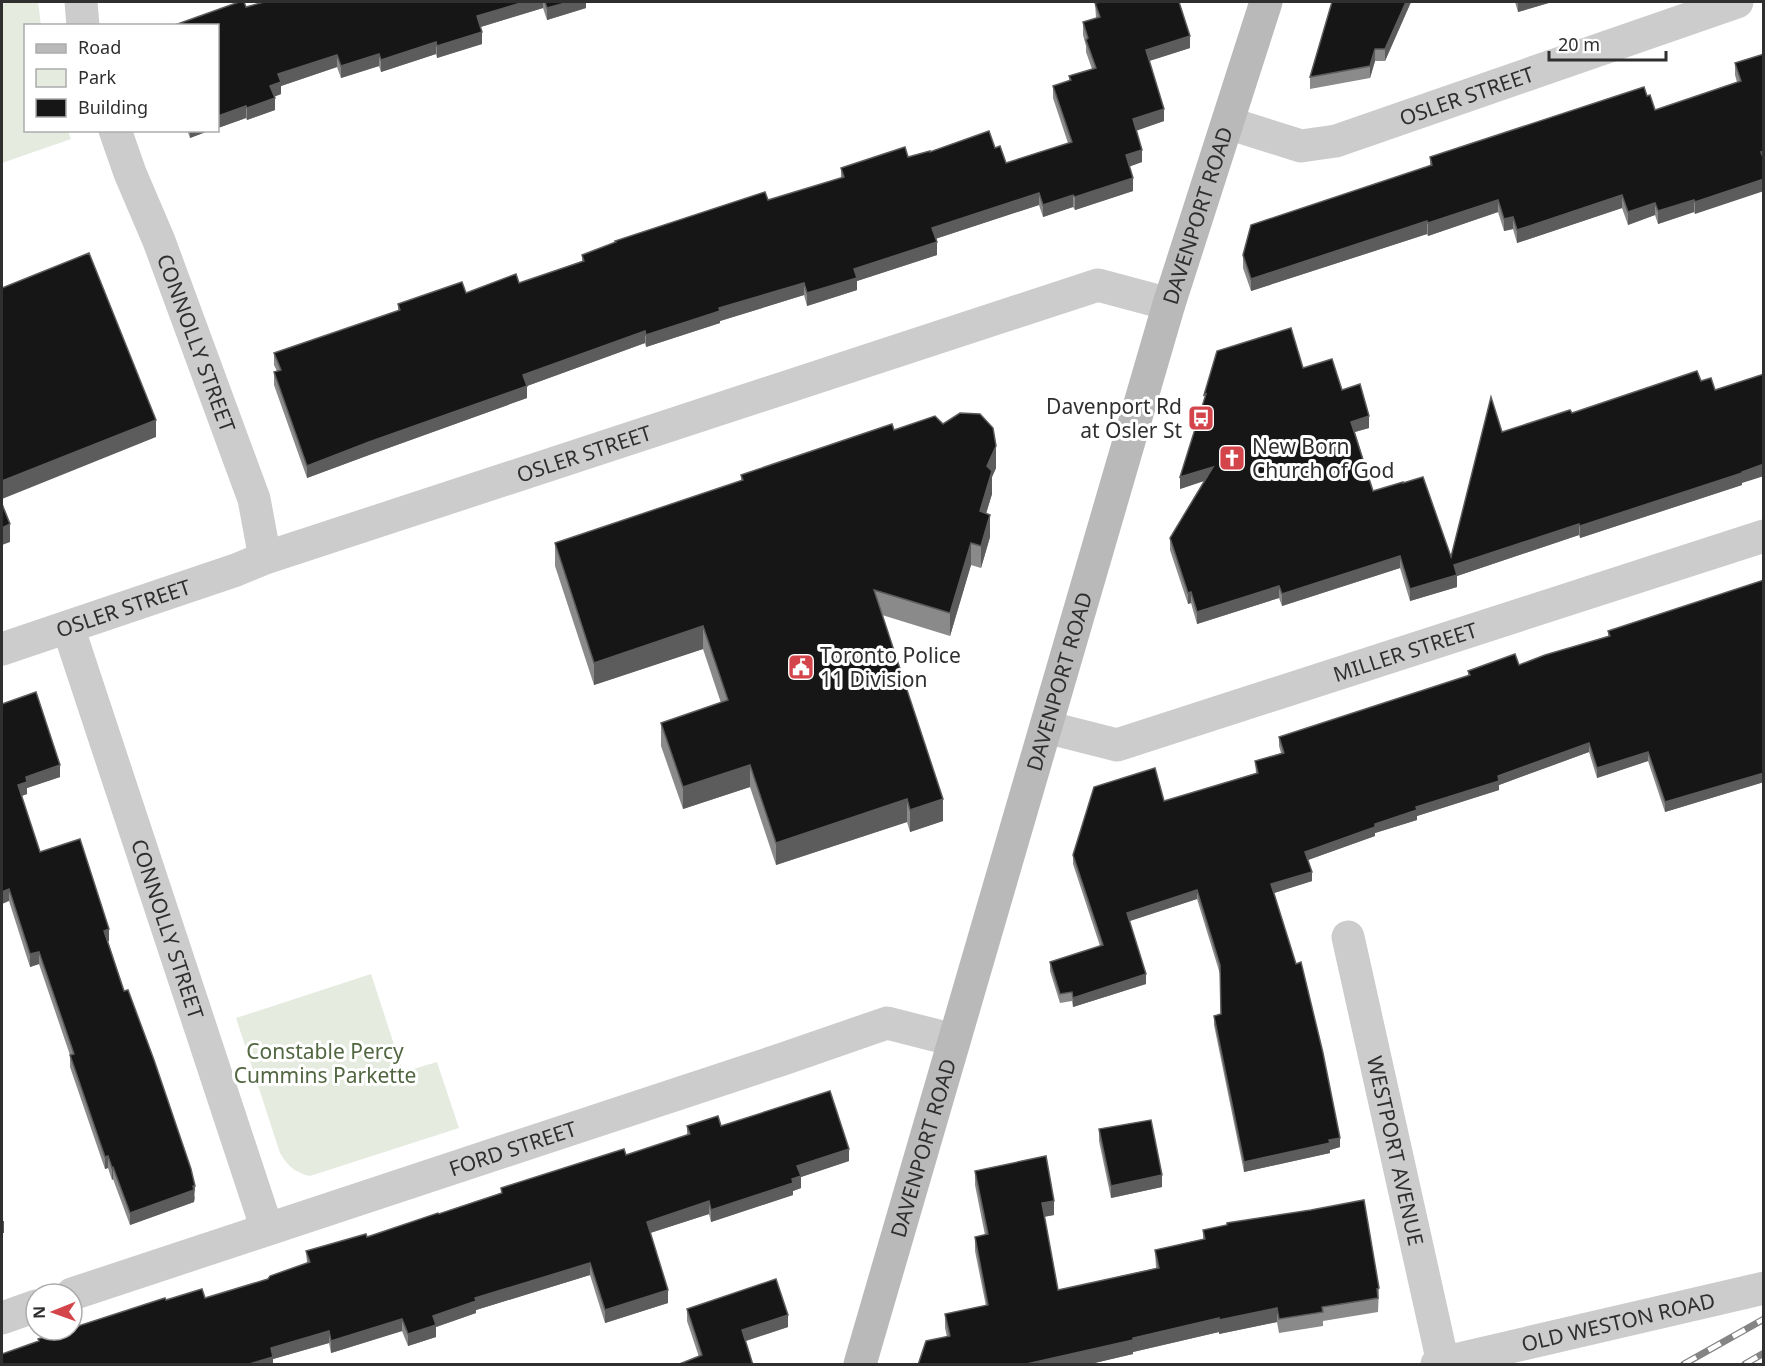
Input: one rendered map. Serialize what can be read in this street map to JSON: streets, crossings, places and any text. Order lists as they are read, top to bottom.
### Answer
{
  "streets": {
    "street": [
      "OSLER STREET",
      "DAVENPORT ROAD",
      "CONNOLLY STREET",
      "MILLER STREET",
      "FORD STREET",
      "WESTPORT AVENUE",
      "OLD WESTON ROAD"
    ]
  },
  "crossings": [
    ["OSLER STREET", "DAVENPORT ROAD"],
    ["OSLER STREET", "CONNOLLY STREET"],
    ["DAVENPORT ROAD", "MILLER STREET"],
    ["DAVENPORT ROAD", "FORD STREET"],
    ["CONNOLLY STREET", "FORD STREET"],
    ["WESTPORT AVENUE", "OLD WESTON ROAD"]
  ],
  "parks": ["Constable Percy Cummins Parkette"],
  "places": {
    "bus stop": ["Davenport Rd at Osler St"],
    "church": ["New Born Church of God"],
    "public building": ["Toronto Police 11 Division"]
  },
  "legend": ["Road", "Park", "Building"],
  "scale_bar": "20 m",
  "north": "left"
}
